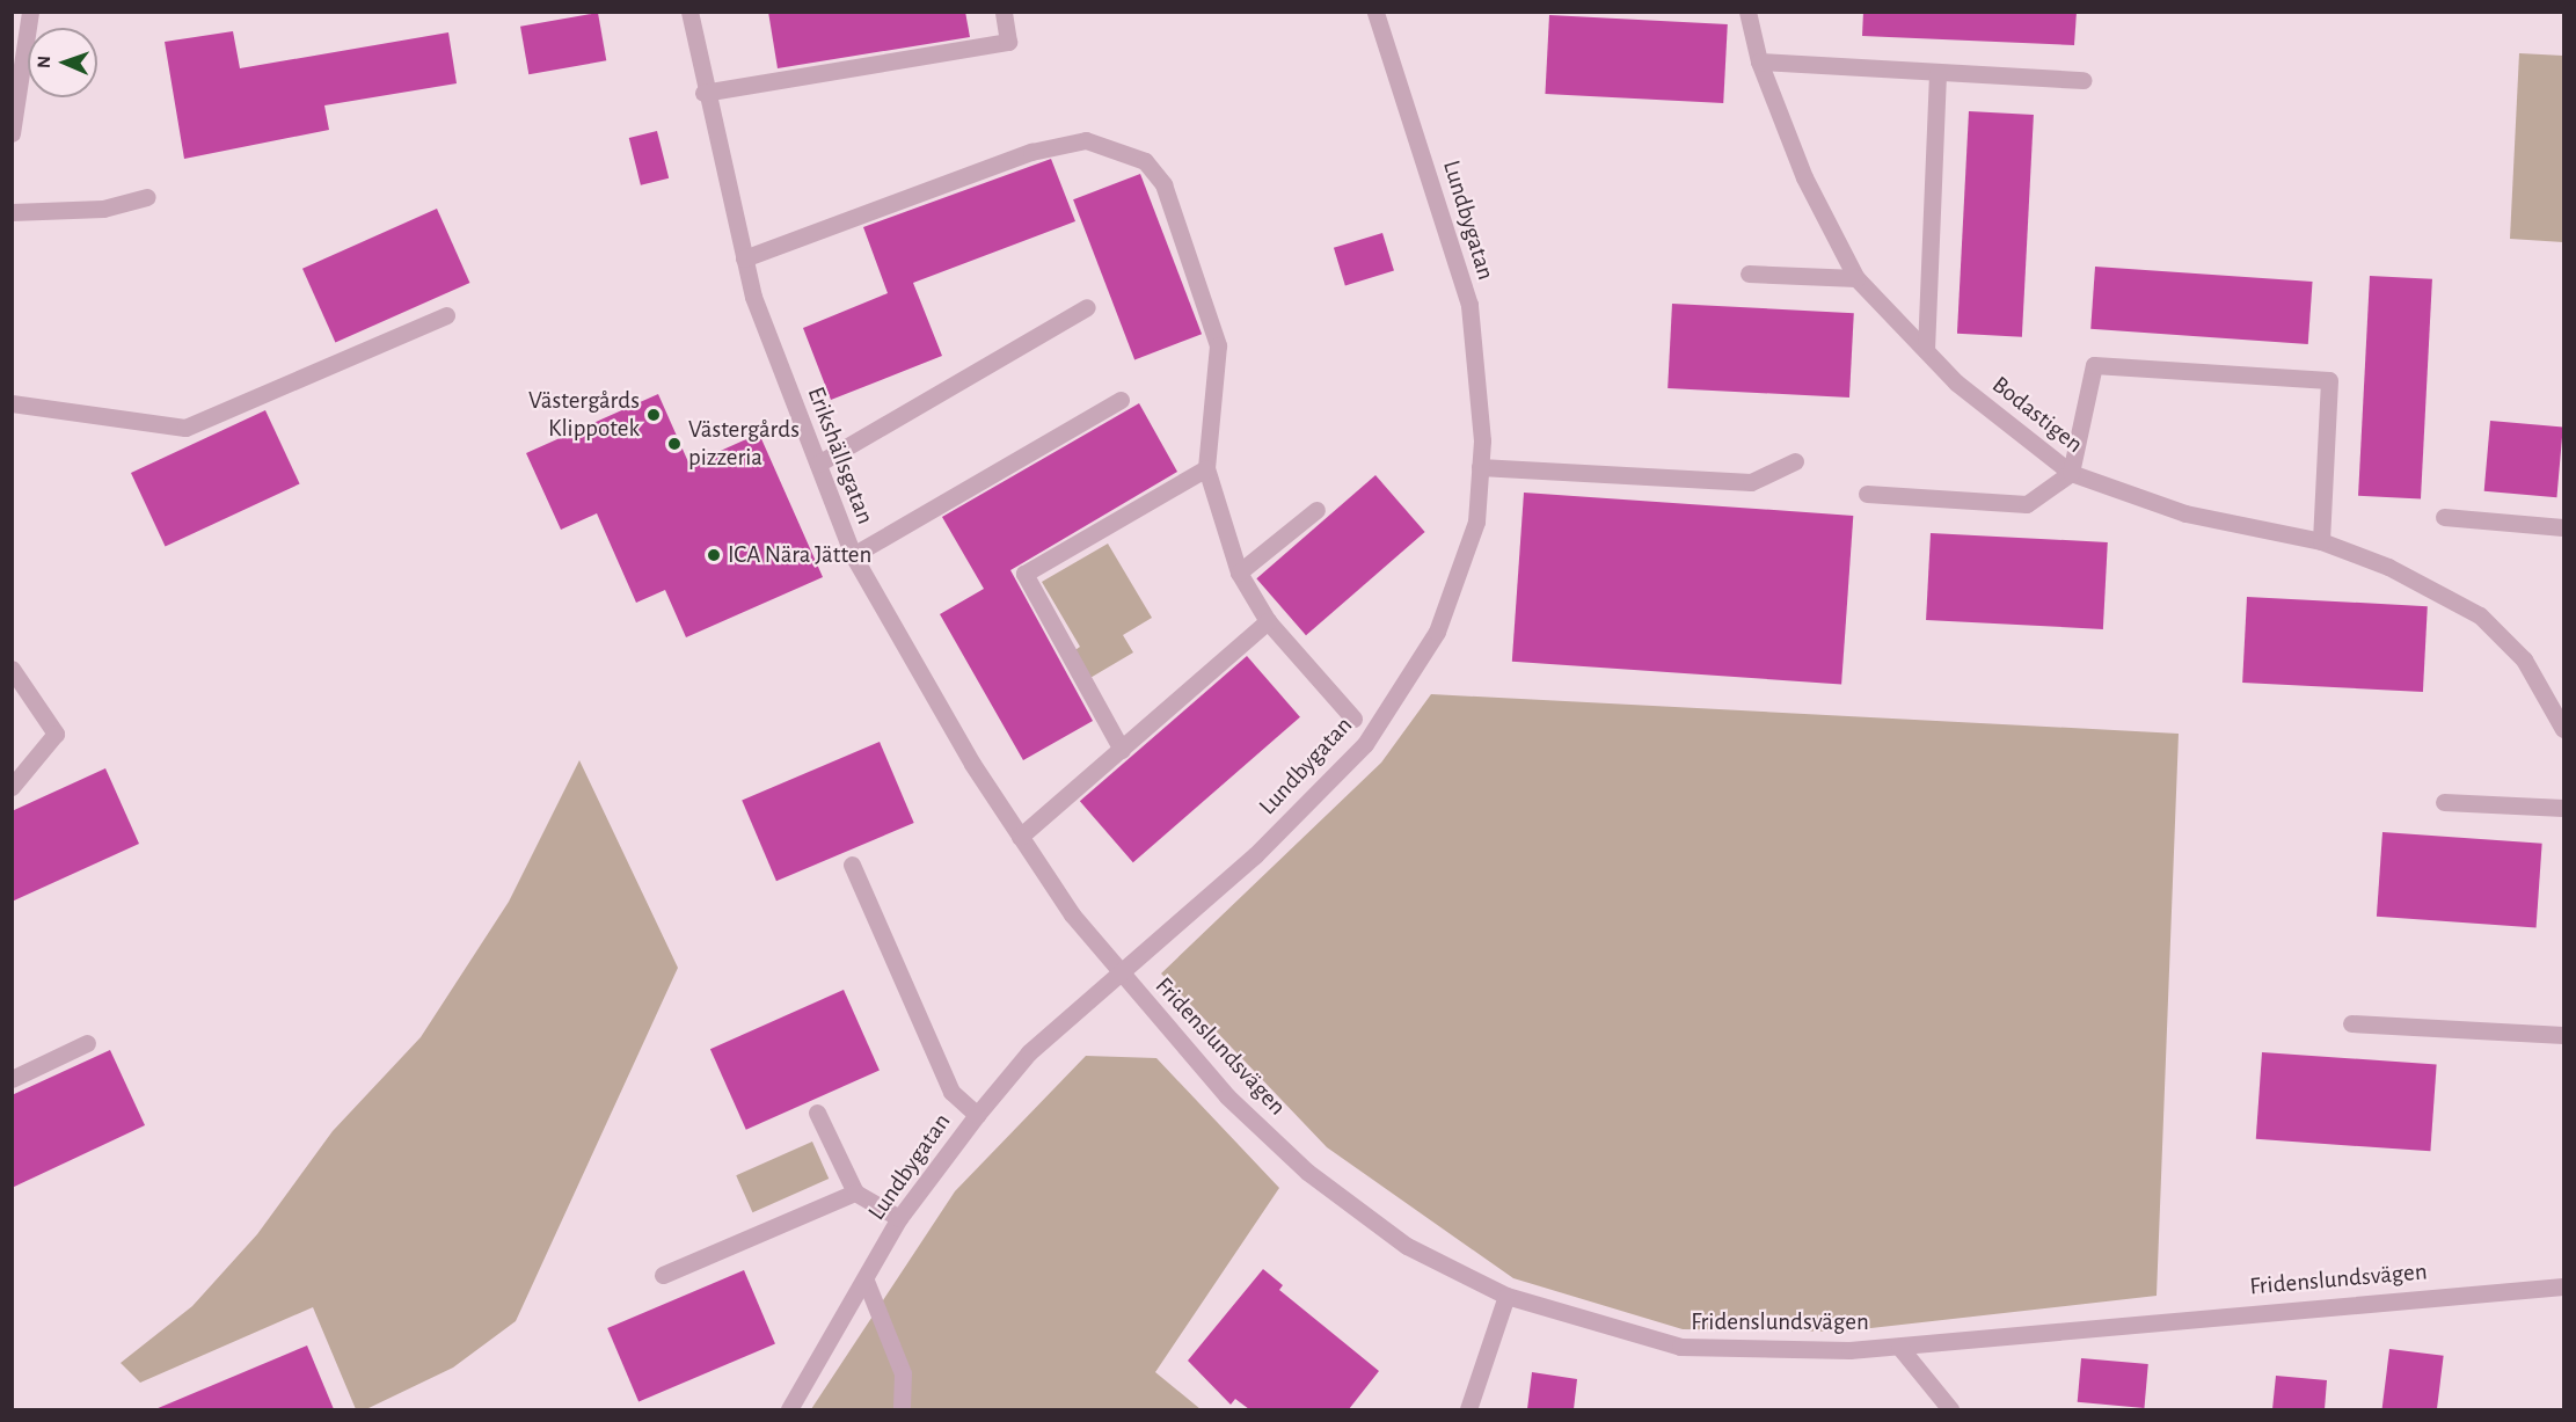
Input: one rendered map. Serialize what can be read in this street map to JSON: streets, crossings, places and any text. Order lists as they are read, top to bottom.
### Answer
{
  "streets": {
    "street": [
      "Lundbygatan",
      "Bodastigen",
      "Erikshällsgatan",
      "Fridenslundsvägen"
    ]
  },
  "crossings": [
    ["Lundbygatan", "Erikshällsgatan"],
    ["Lundbygatan", "Fridenslundsvägen"],
    ["Erikshällsgatan", "Fridenslundsvägen"]
  ],
  "places": ["Västergårds Klippotek", "Västergårds pizzeria", "ICA Nära Jätten"],
  "north": "left"
}
